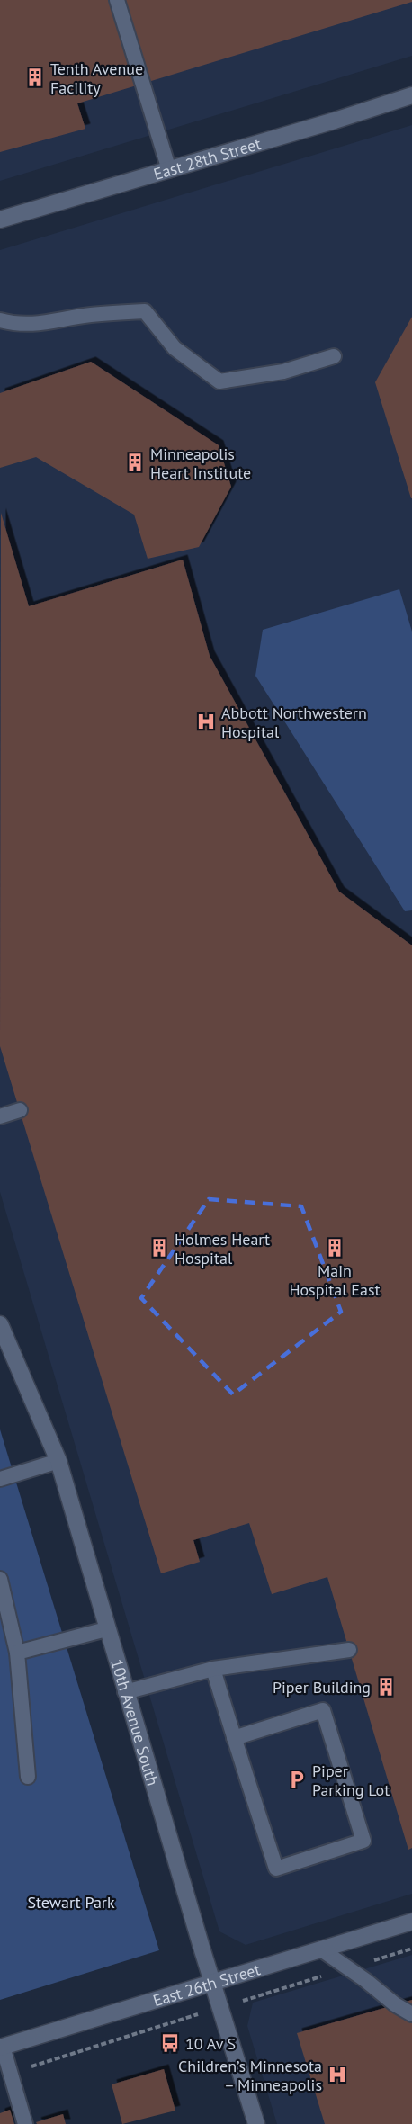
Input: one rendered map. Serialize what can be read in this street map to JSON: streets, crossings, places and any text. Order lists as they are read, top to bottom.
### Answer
{
  "streets": {
    "street": ["East 28th Street", "10th Avenue South", "East 26th Street"]
  },
  "crossings": [
    ["10th Avenue South", "East 26th Street"]
  ],
  "parks": ["Stewart Park"],
  "places": {
    "building": [
      "Tenth Avenue Facility",
      "Minneapolis Heart Institute",
      "Holmes Heart Hospital",
      "Main Hospital East",
      "Piper Building"
    ],
    "hospital": ["Abbott Northwestern Hospital", "Children’s Minnesota – Minneapolis"],
    "parking": ["Piper Parking Lot"],
    "bus stop": ["10 Av S"]
  }
}
